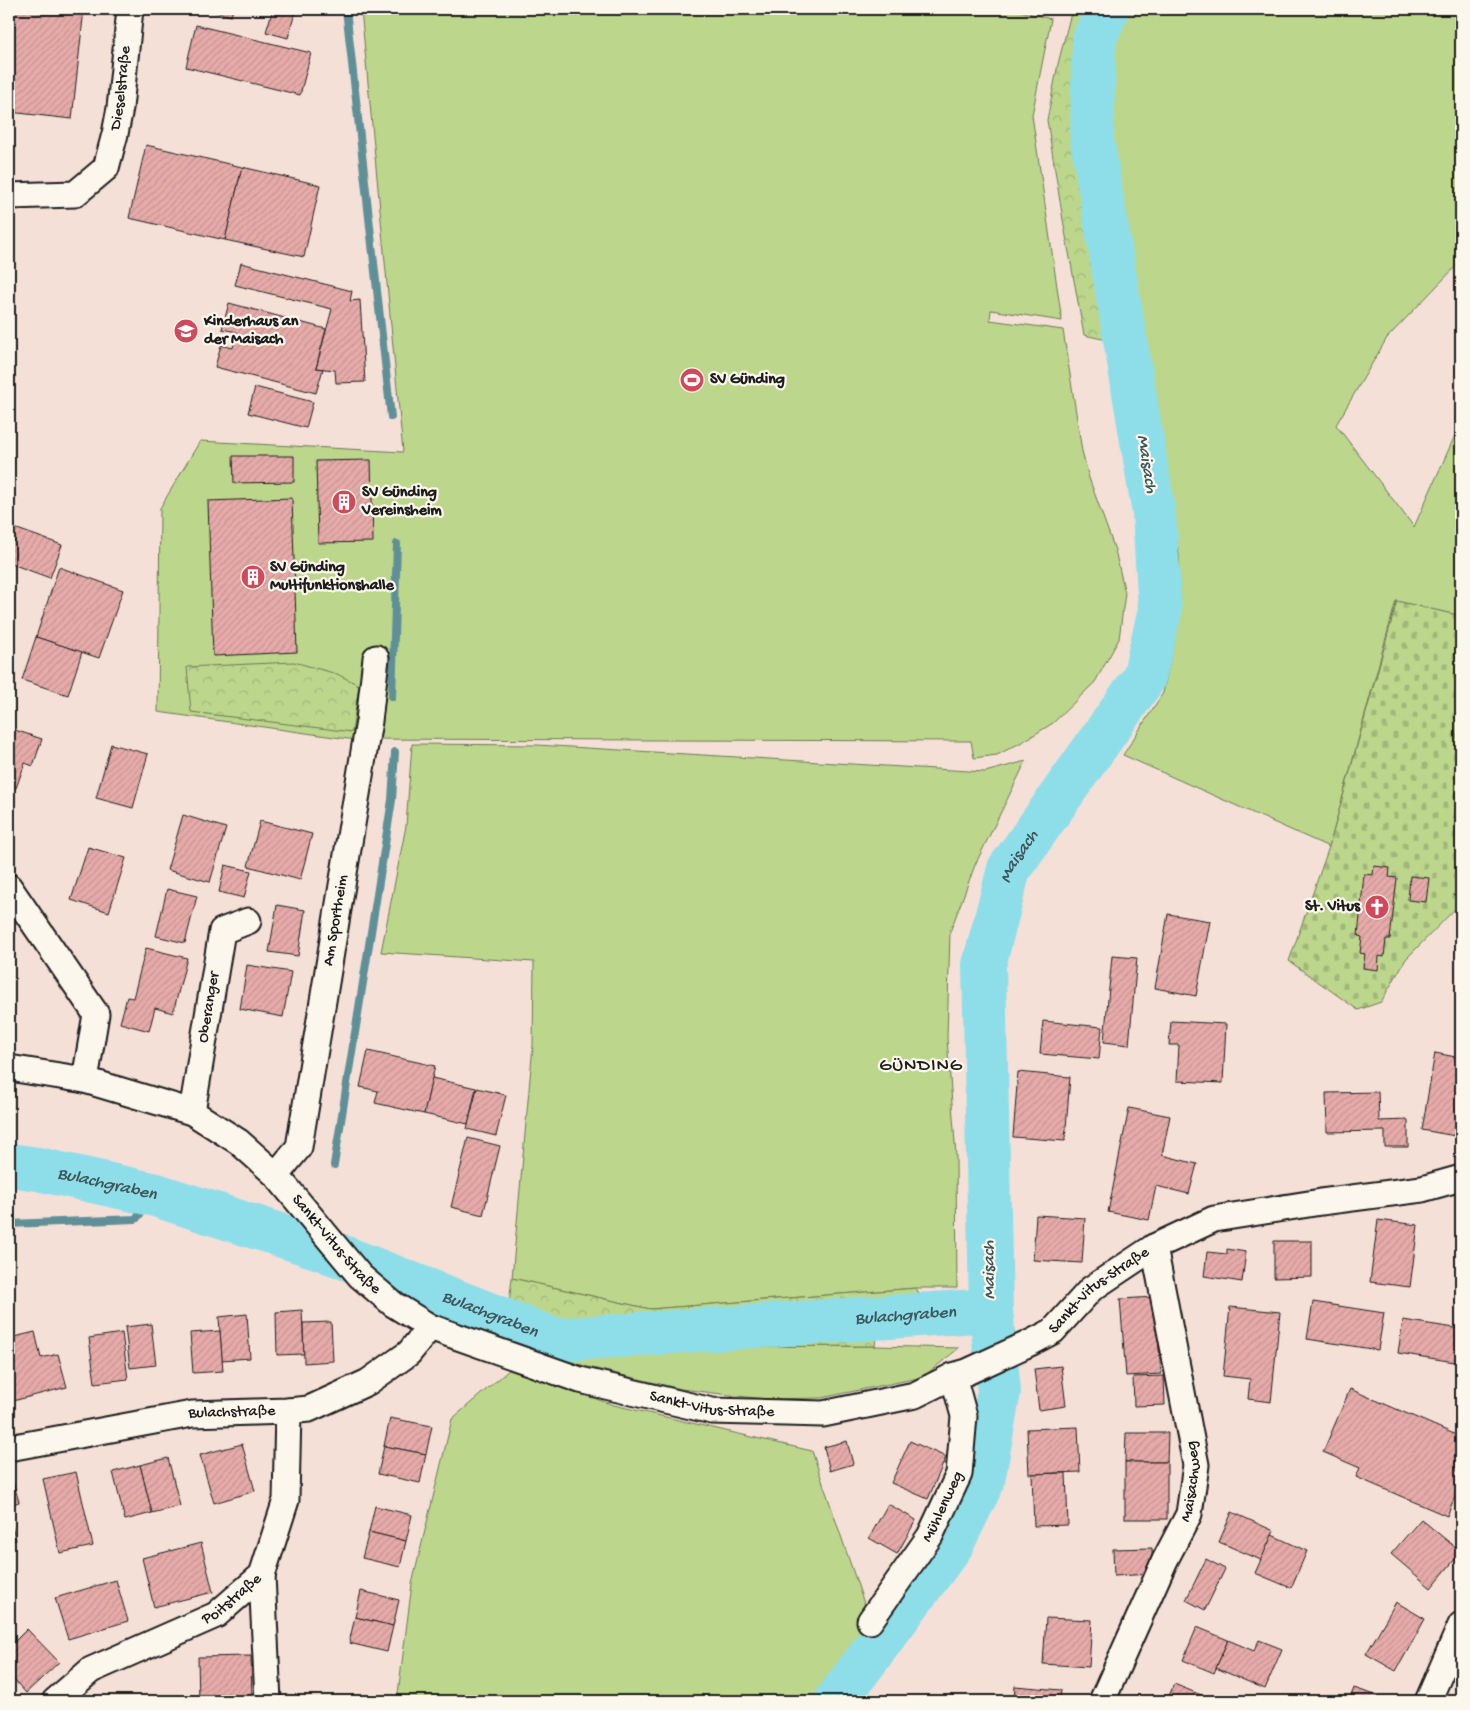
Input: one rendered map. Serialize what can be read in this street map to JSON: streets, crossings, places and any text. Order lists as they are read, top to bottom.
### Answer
{
  "streets": {
    "street": [
      "Dieselstraße",
      "Am Sportheim",
      "Oberanger",
      "Sankt-Vitus-Straße",
      "Bulachstraße",
      "Maisachweg",
      "Mühlenweg",
      "Poitstraße"
    ]
  },
  "crossings": [
    ["Am Sportheim", "Sankt-Vitus-Straße"],
    ["Oberanger", "Sankt-Vitus-Straße"],
    ["Sankt-Vitus-Straße", "Bulachstraße"],
    ["Sankt-Vitus-Straße", "Maisachweg"],
    ["Sankt-Vitus-Straße", "Mühlenweg"],
    ["Bulachstraße", "Poitstraße"]
  ],
  "districts": ["GÜNDING"],
  "water": ["Maisach", "Bulachgraben"],
  "places": {
    "school or university": ["Kinderhaus an der Maisach"],
    "sports": ["SV Günding"],
    "building": ["SV Günding Vereinsheim", "SV Günding Multifunktionshalle"],
    "church": ["St. Vitus"]
  }
}
